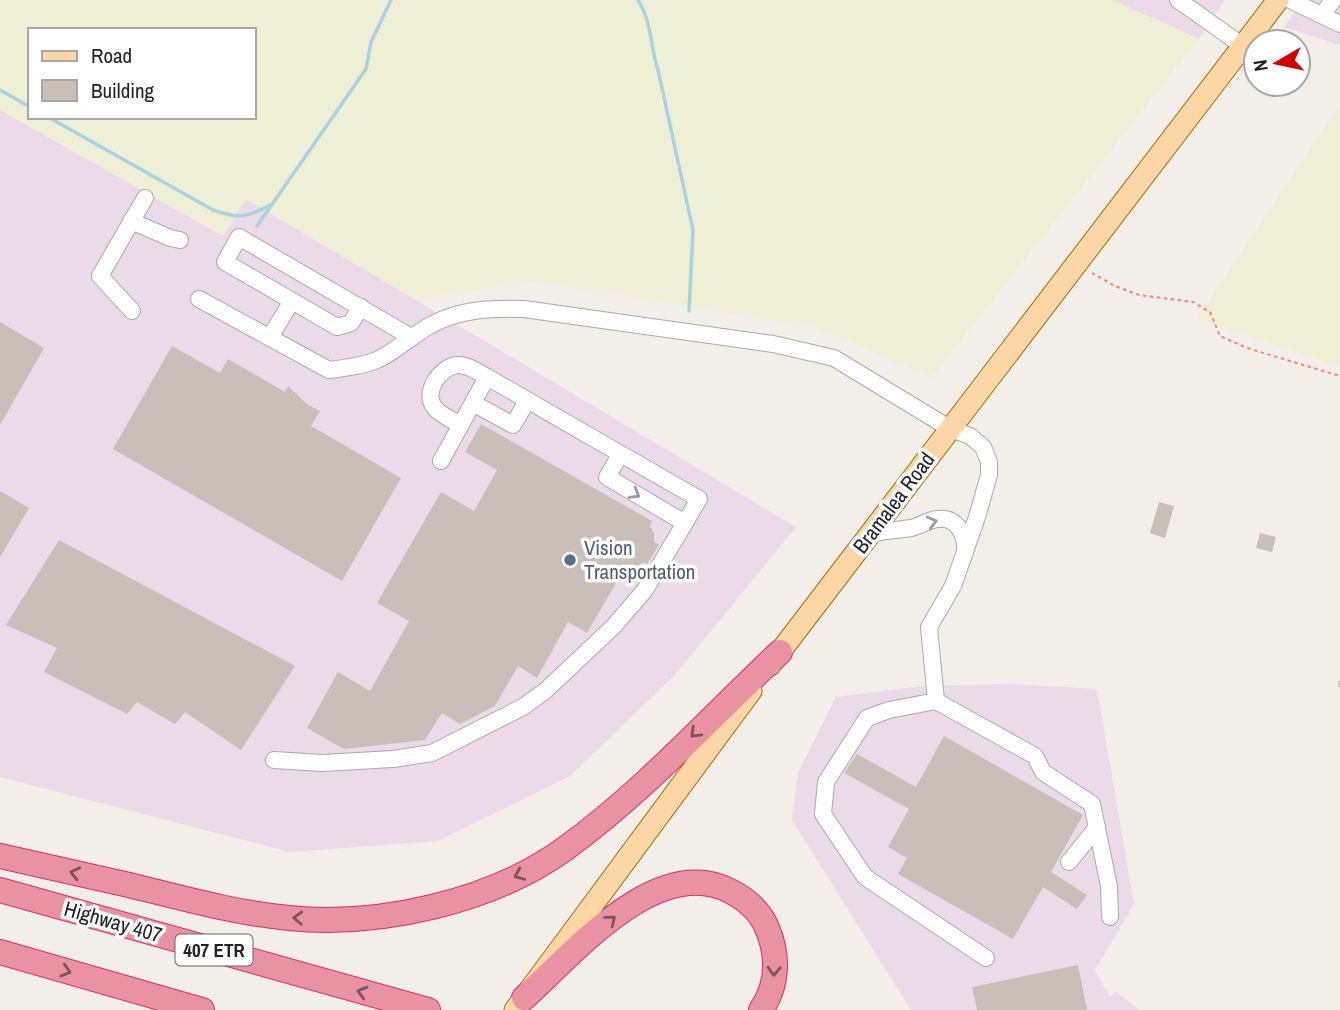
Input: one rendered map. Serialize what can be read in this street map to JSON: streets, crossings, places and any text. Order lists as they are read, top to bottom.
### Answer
{
  "streets": {
    "highway": ["Highway 407", "407 ETR"],
    "main road": ["Bramalea Road"]
  },
  "places": ["Vision Transportation"],
  "legend": ["Road", "Building"],
  "north": "left"
}
